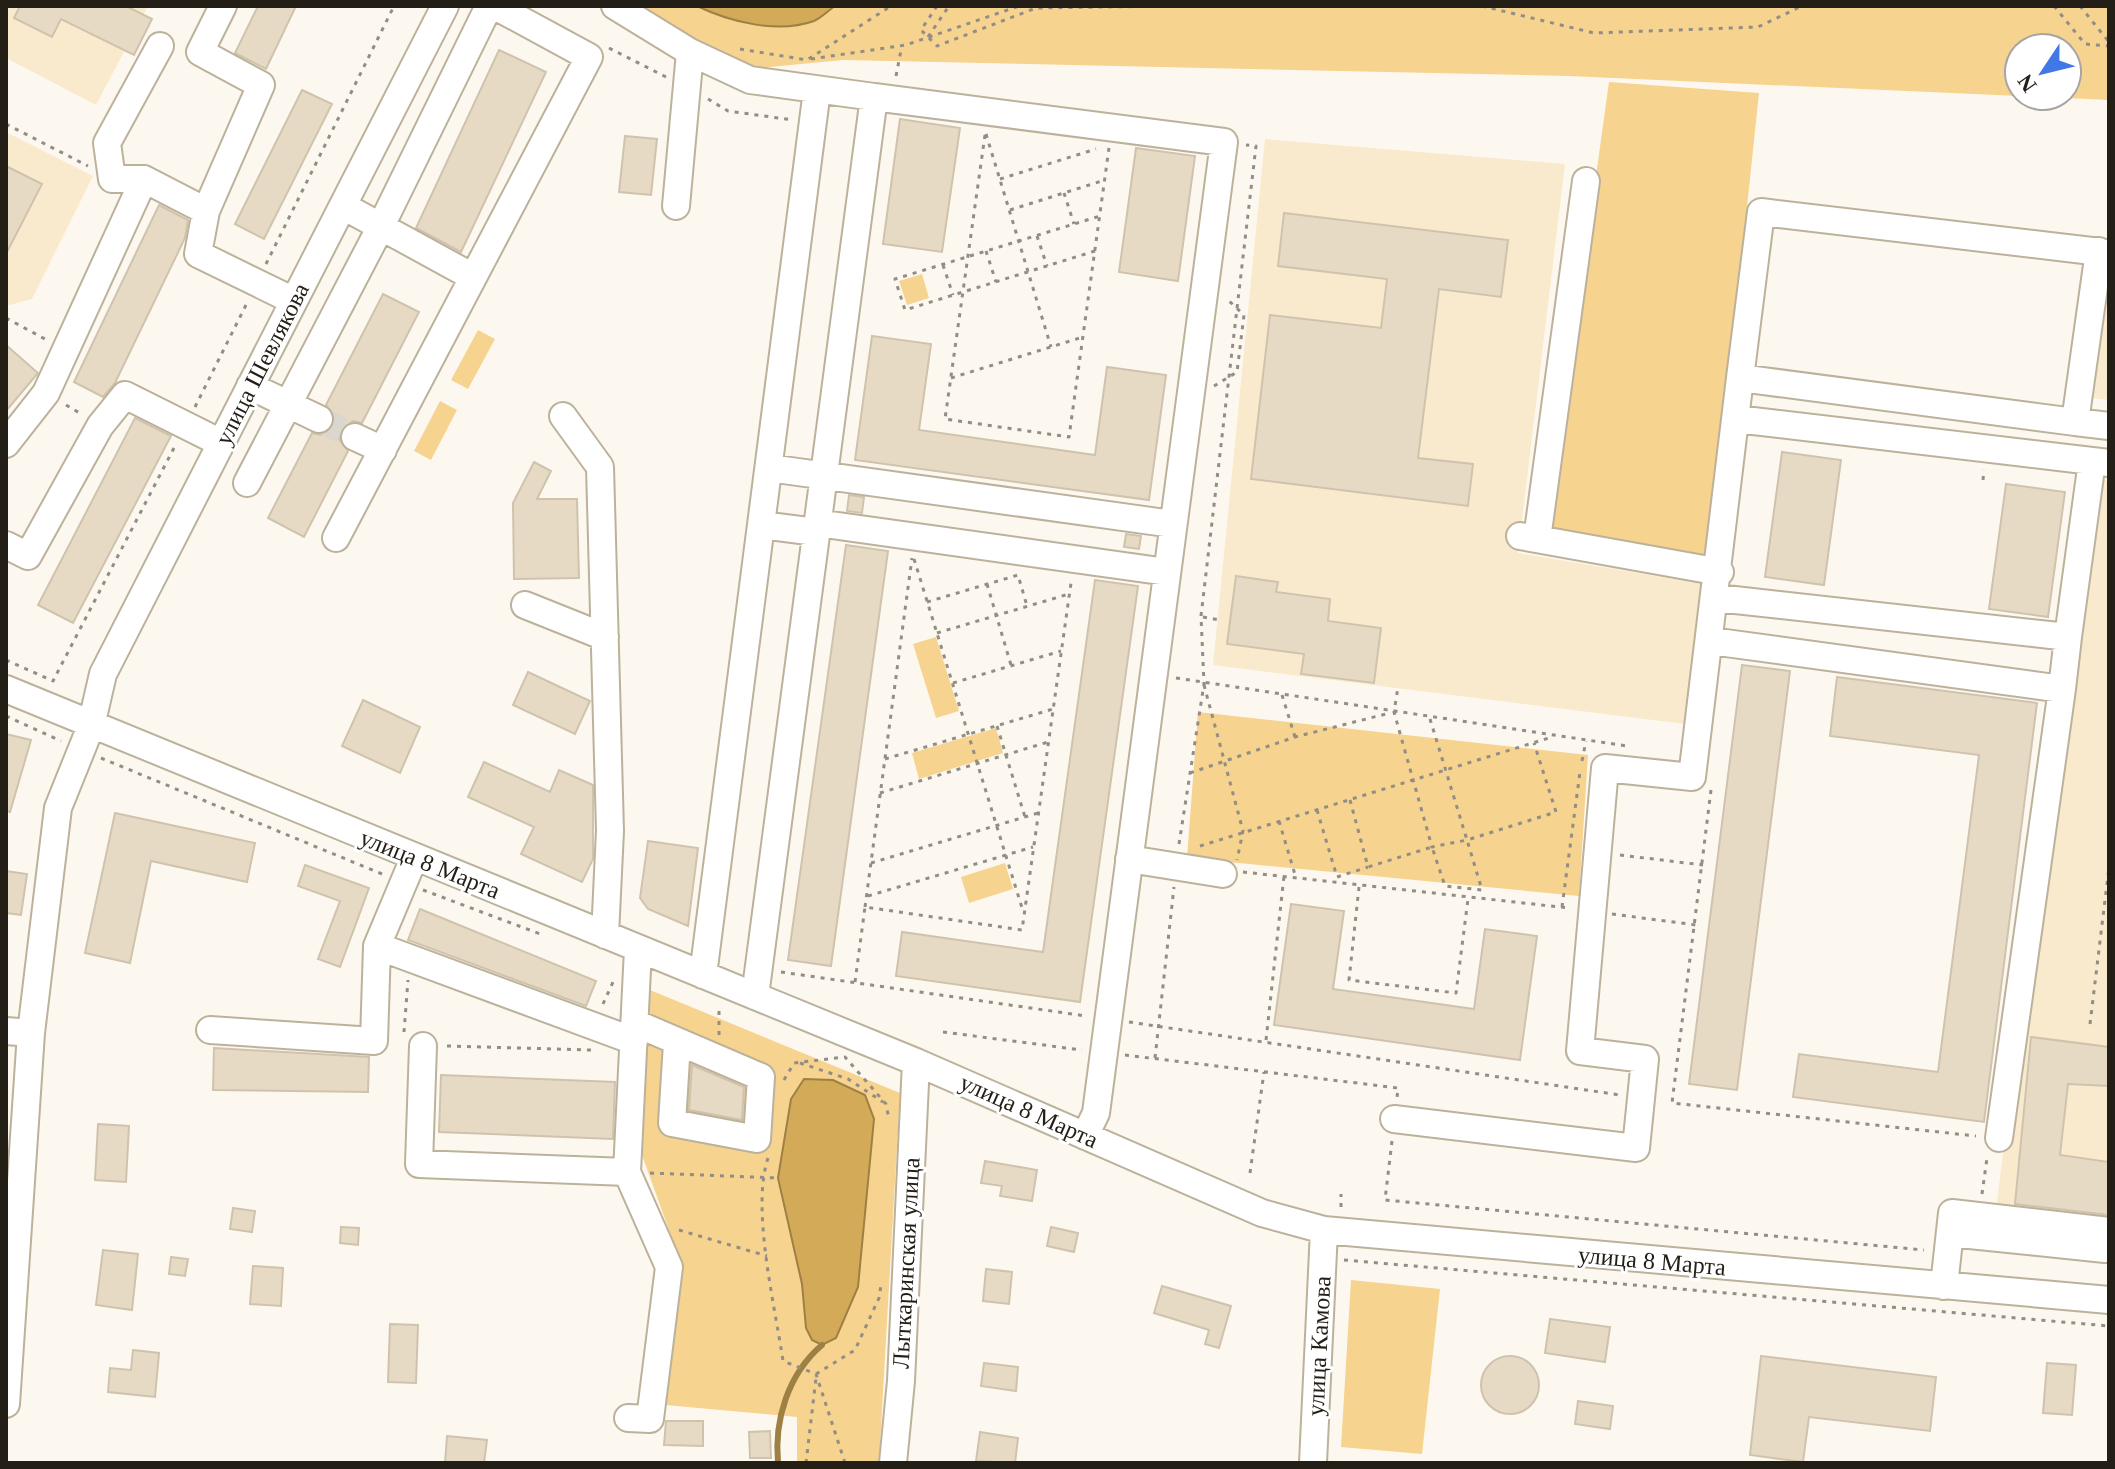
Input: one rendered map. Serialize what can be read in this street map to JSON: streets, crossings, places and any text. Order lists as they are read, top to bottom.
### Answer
{
  "streets": {
    "street": [
      "улица Шевлякова",
      "улица 8 Марта",
      "Лыткаринская улица",
      "улица Камова"
    ]
  },
  "crossings": [
    ["улица Шевлякова", "улица 8 Марта"],
    ["улица 8 Марта", "Лыткаринская улица"],
    ["улица 8 Марта", "улица Камова"]
  ],
  "north": "bottom left"
}
